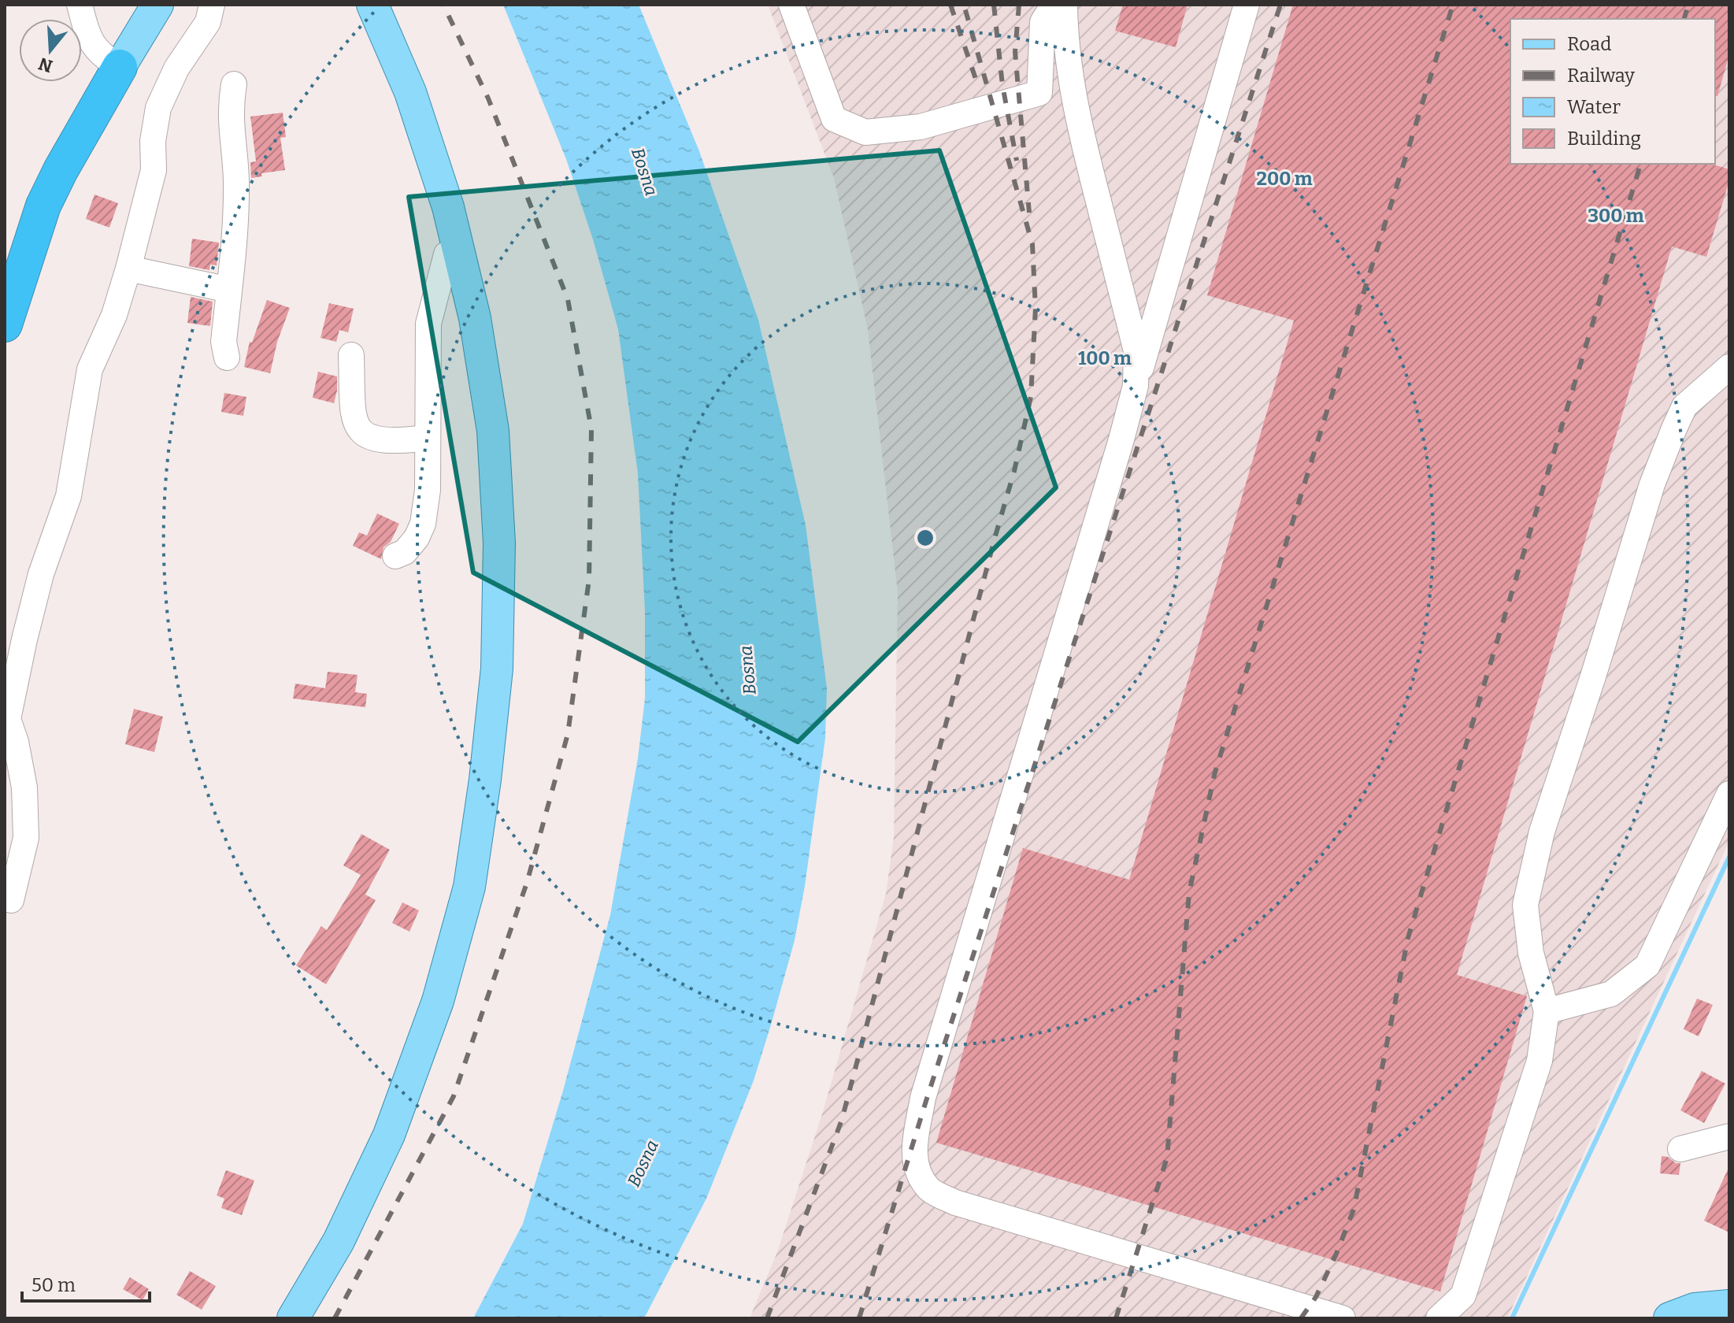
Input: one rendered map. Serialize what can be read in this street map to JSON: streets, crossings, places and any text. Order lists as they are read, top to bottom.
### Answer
{
  "water": ["Bosna"],
  "legend": [
    "Road",
    "Railway",
    "Water",
    "Building"
  ],
  "scale_bar": "50 m",
  "north": "bottom",
  "rings": ["200 m", "300 m", "100 m"]
}
